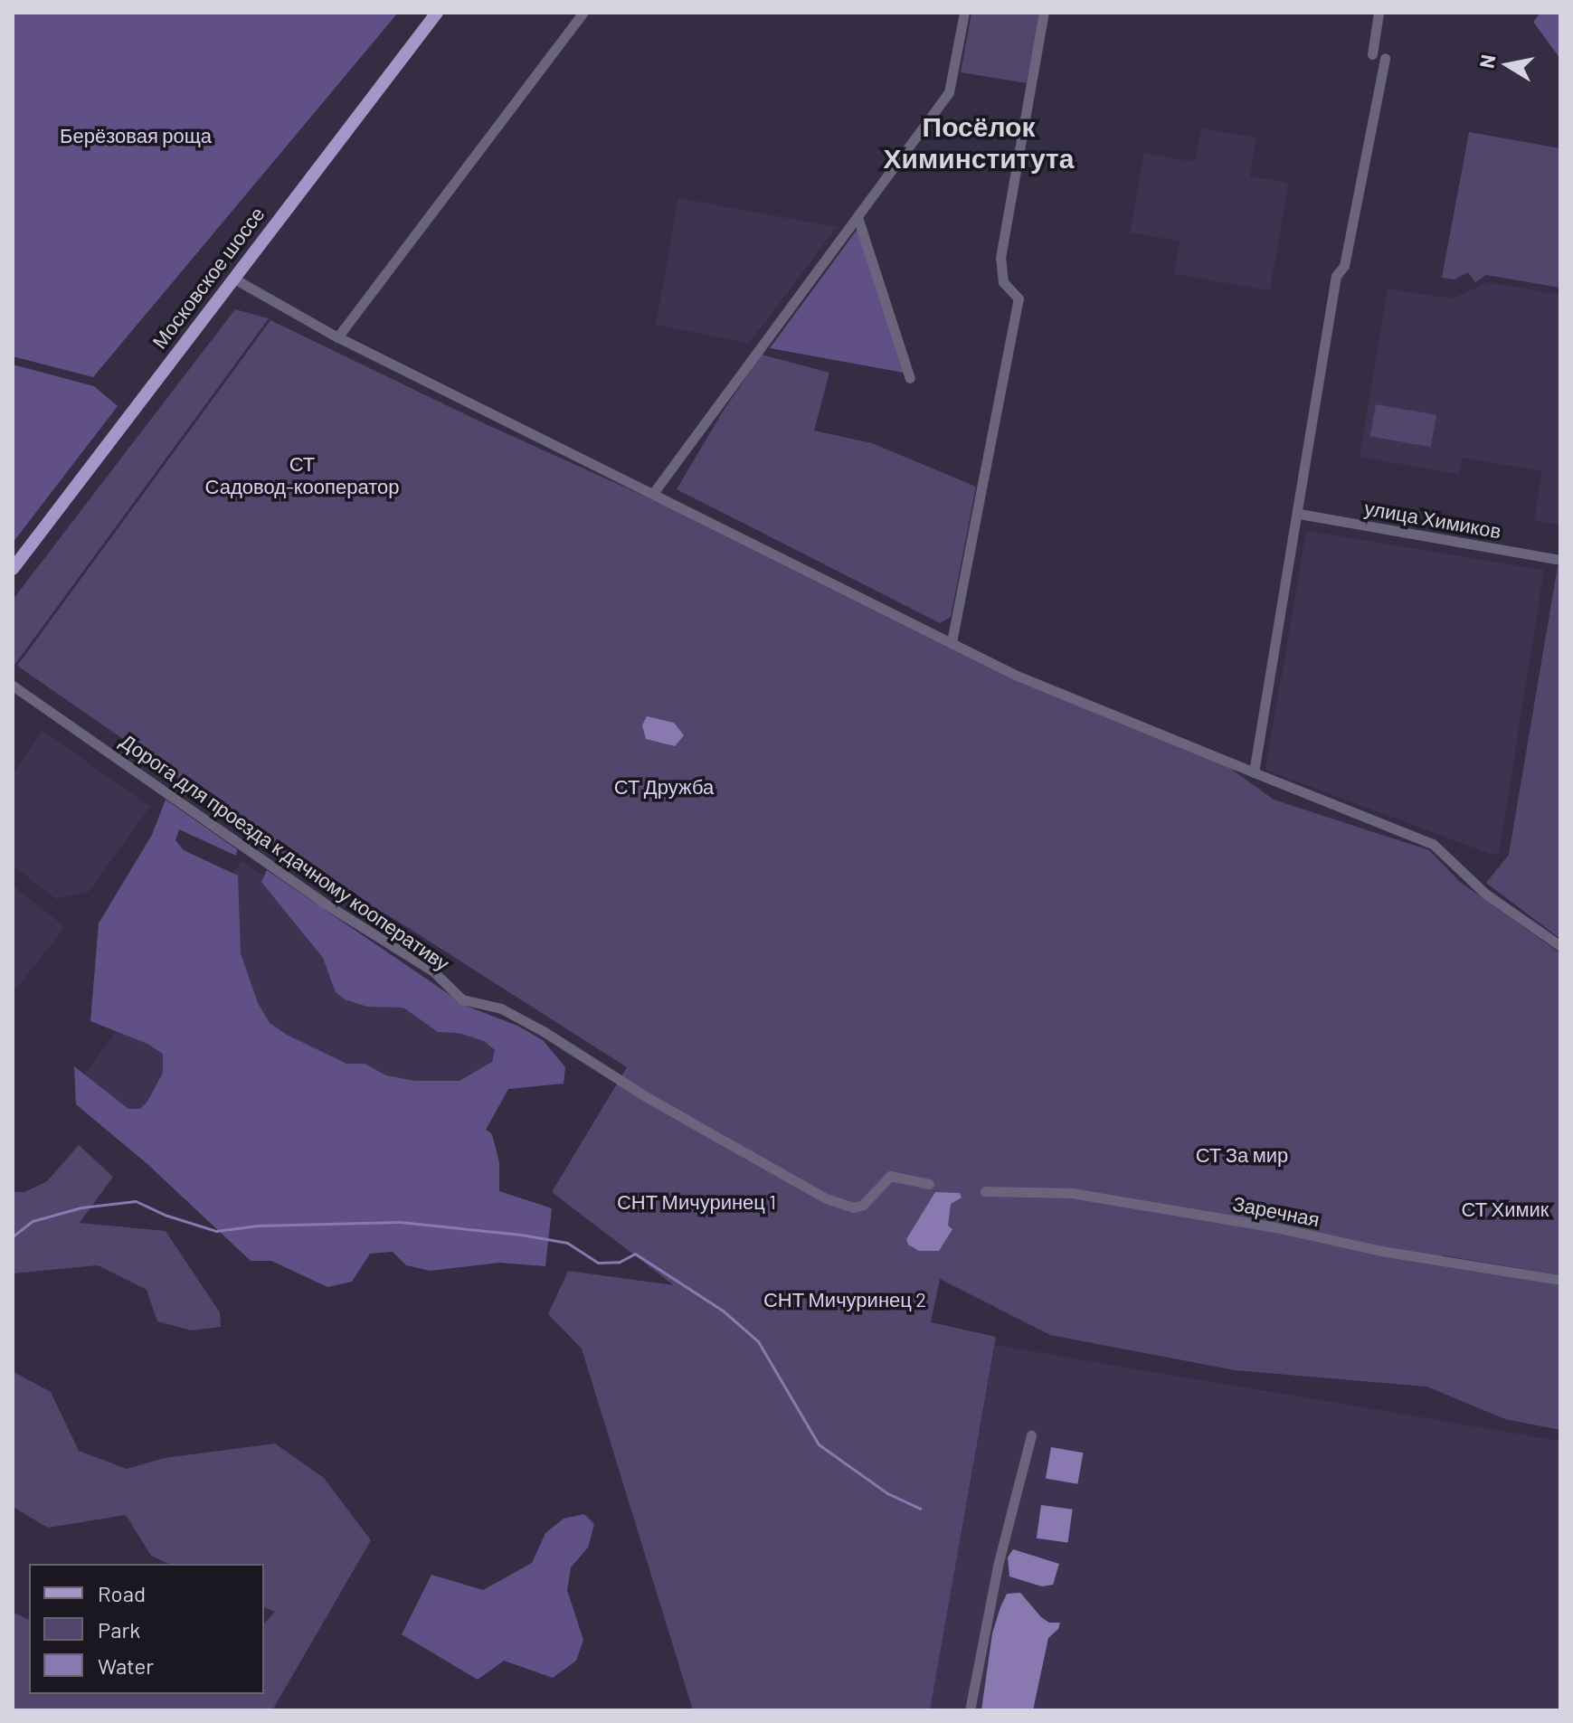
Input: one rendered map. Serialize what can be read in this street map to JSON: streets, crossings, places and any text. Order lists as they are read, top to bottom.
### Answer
{
  "streets": {
    "main road": ["Московское шоссе"],
    "street": ["улица Химиков", "Дорога для проезда к дачному кооперативу", "Заречная"]
  },
  "districts": ["Посёлок Химинститута"],
  "parks": [
    "Берёзовая роща",
    "СТ Садовод-кооператор",
    "СТ Дружба",
    "СТ За мир",
    "СНТ Мичуринец 1",
    "СТ Химик",
    "СНТ Мичуринец 2"
  ],
  "legend": ["Road", "Park", "Water"],
  "north": "left"
}
